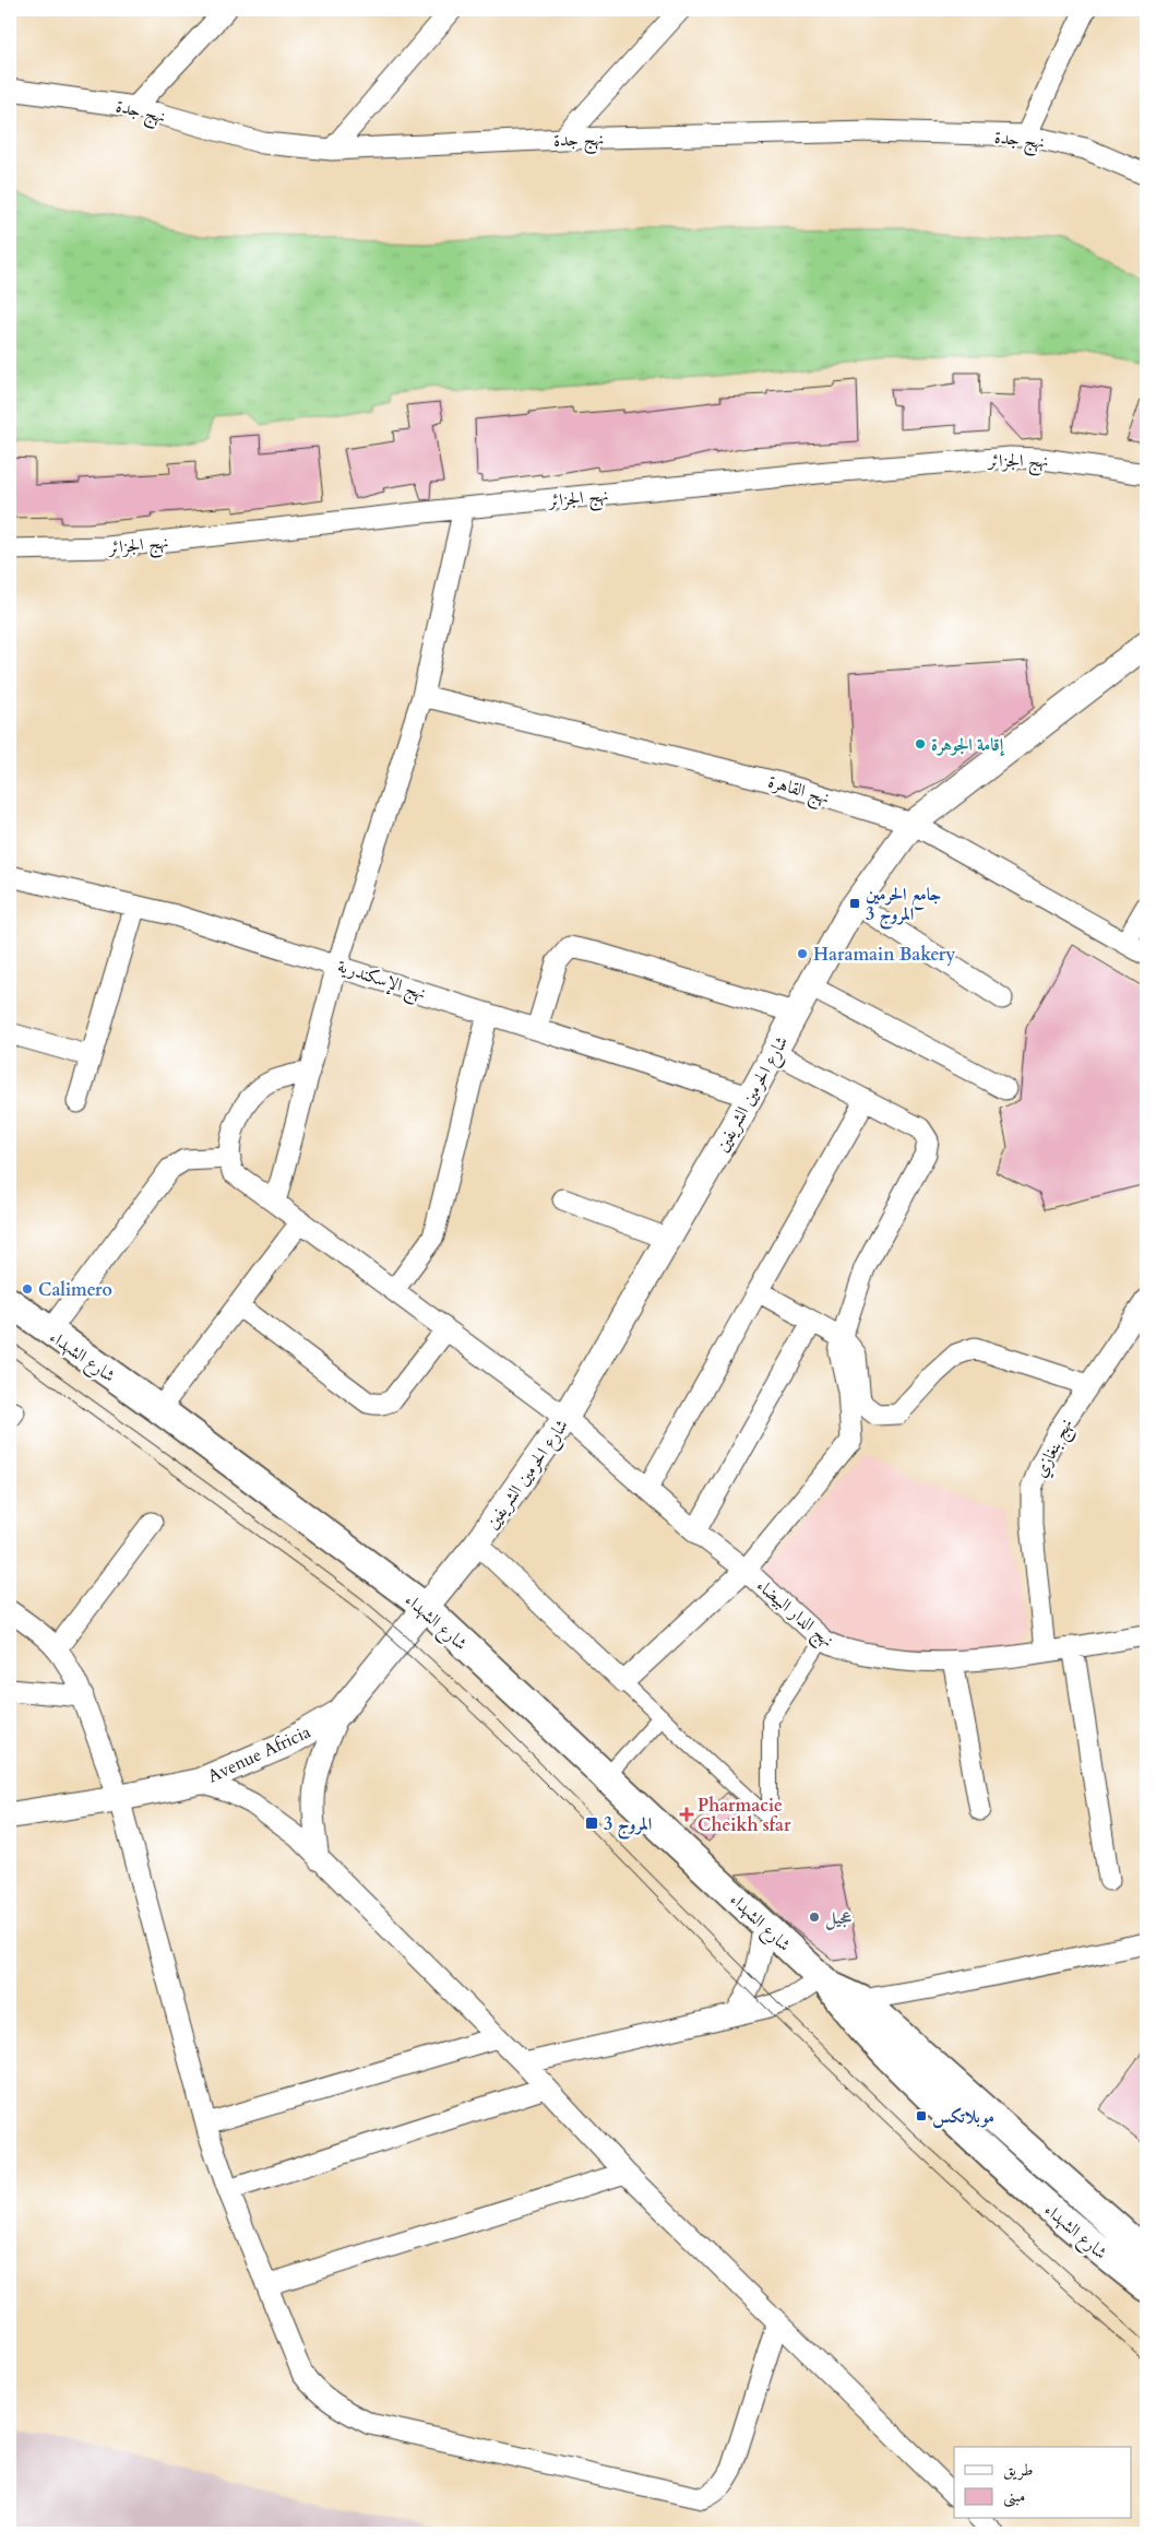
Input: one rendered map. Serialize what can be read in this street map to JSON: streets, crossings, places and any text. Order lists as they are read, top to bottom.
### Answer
{
  "streets": {
    "main road": ["شارع الشهداء"],
    "street": [
      "نهج جدة",
      "نهج الجزائر",
      "نهج القاهرة",
      "نهج الإسكندرية",
      "شارع الحرمين الشريفين",
      "نهج بنغازي",
      "نهج الدار البيضاء",
      "Avenue Africia"
    ]
  },
  "crossings": [
    ["نهج القاهرة", "شارع الحرمين الشريفين"],
    ["نهج الإسكندرية", "شارع الحرمين الشريفين"],
    ["شارع الحرمين الشريفين", "شارع الشهداء"],
    ["شارع الحرمين الشريفين", "نهج الدار البيضاء"],
    ["شارع الحرمين الشريفين", "Avenue Africia"],
    ["شارع الشهداء", "Avenue Africia"],
    ["نهج بنغازي", "نهج الدار البيضاء"]
  ],
  "places": {
    "other": [
      "إقامة الجوهرة",
      "Haramain Bakery",
      "Calimero",
      "عجيل"
    ],
    "transit": ["جامع الحرمين المروج 3", "المروج 3", "موبلاتكس"],
    "health": ["Pharmacie Cheikh sfar"]
  },
  "legend": ["طريق", "مبنى"]
}
